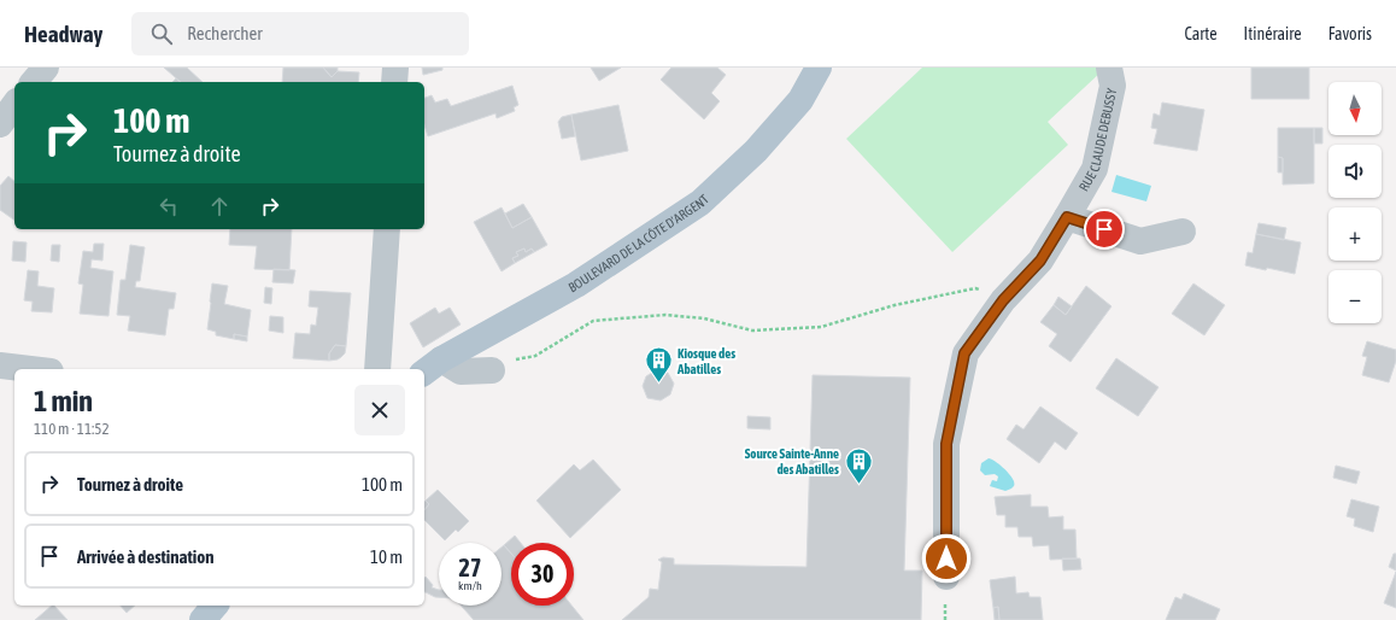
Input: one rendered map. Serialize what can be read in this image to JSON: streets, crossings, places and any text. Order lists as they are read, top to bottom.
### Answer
{
  "streets": {
    "main road": ["BOULEVARD DE LA CÔTE D'ARGENT"],
    "street": ["RUE CLAUDE DEBUSSY"]
  },
  "places": {
    "building": ["Kiosque des Abatilles", "Source Sainte-Anne des Abatilles"]
  },
  "north": "bottom",
  "page": {
    "header": "Headway",
    "search": "Rechercher",
    "nav": ["Carte", "Itinéraire", "Favoris"],
    "map_buttons": ["+", "−"],
    "turn": ["100 m", "Tournez à droite"],
    "heading": ["1 min", "110 m · 11:52"],
    "list": [
      {
        "name": "Tournez à droite",
        "value": "100 m"
      },
      {
        "name": "Arrivée à destination",
        "value": "10 m"
      }
    ],
    "speed": "27 km/h",
    "limit": "30"
  }
}
